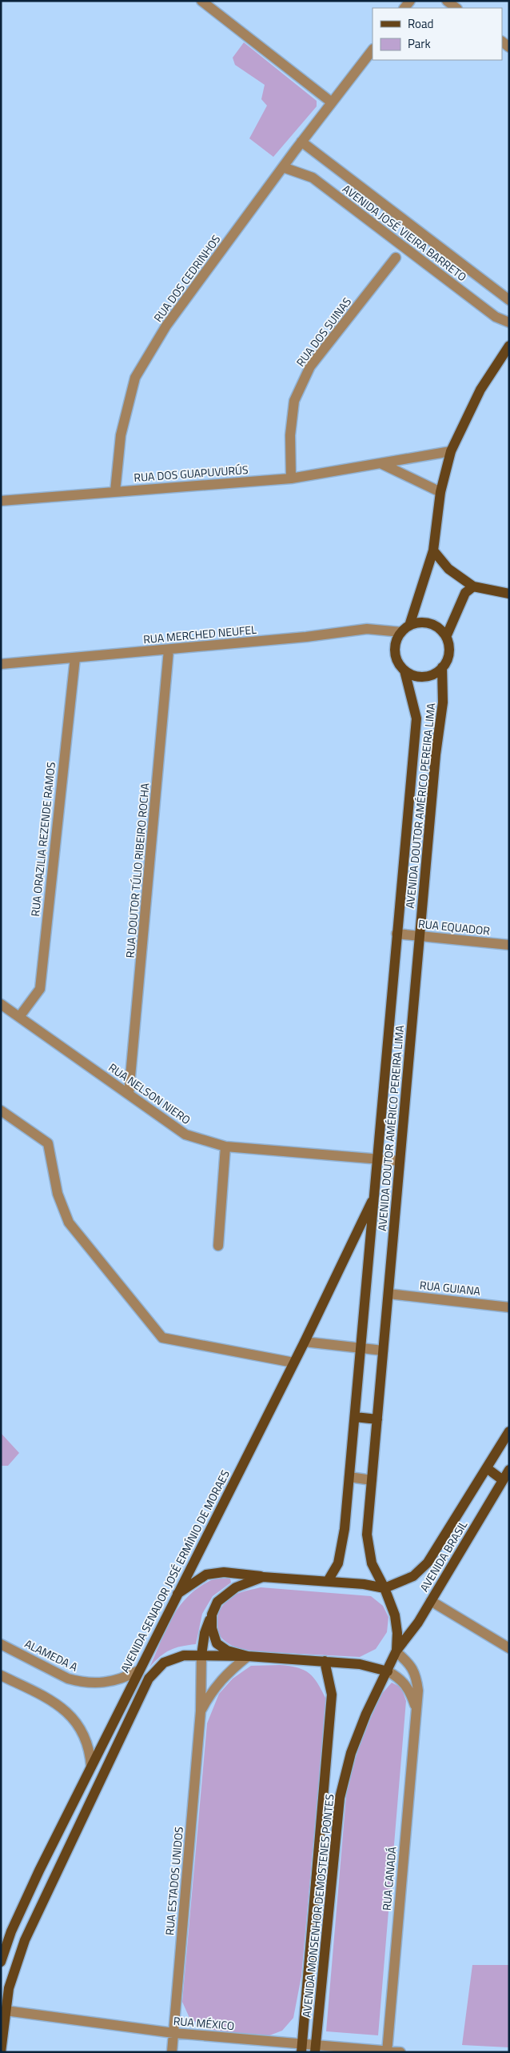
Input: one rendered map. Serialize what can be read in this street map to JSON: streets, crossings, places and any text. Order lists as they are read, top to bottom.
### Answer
{
  "streets": {
    "main road": [
      "AVENIDA DOUTOR AMÉRICO PEREIRA LIMA",
      "AVENIDA BRASIL",
      "AVENIDA SENADOR JOSÉ ERMÍNIO DE MORAES",
      "AVENIDA MONSENHOR DEMOSTENES PONTES"
    ],
    "street": [
      "AVENIDA JOSÉ VIEIRA BARRETO",
      "RUA DOS CEDRINHOS",
      "RUA DOS SUINAS",
      "RUA DOS GUAPUVURÚS",
      "RUA MERCHED NEUFEL",
      "RUA ORAZILIA REZENDE RAMOS",
      "RUA DOUTOR TÚLIO RIBEIRO ROCHA",
      "RUA EQUADOR",
      "RUA NELSON NIERO",
      "RUA GUIANA",
      "ALAMEDA A",
      "RUA CANADÁ",
      "RUA ESTADOS UNIDOS",
      "RUA MÉXICO"
    ]
  },
  "crossings": [
    ["AVENIDA JOSÉ VIEIRA BARRETO", "RUA DOS CEDRINHOS"],
    ["RUA DOS CEDRINHOS", "RUA DOS GUAPUVURÚS"],
    ["RUA DOS SUINAS", "RUA DOS GUAPUVURÚS"],
    ["RUA MERCHED NEUFEL", "AVENIDA DOUTOR AMÉRICO PEREIRA LIMA"],
    ["RUA MERCHED NEUFEL", "RUA ORAZILIA REZENDE RAMOS"],
    ["RUA MERCHED NEUFEL", "RUA DOUTOR TÚLIO RIBEIRO ROCHA"],
    ["AVENIDA DOUTOR AMÉRICO PEREIRA LIMA", "RUA EQUADOR"],
    ["AVENIDA DOUTOR AMÉRICO PEREIRA LIMA", "RUA NELSON NIERO"],
    ["AVENIDA DOUTOR AMÉRICO PEREIRA LIMA", "RUA GUIANA"],
    ["AVENIDA DOUTOR AMÉRICO PEREIRA LIMA", "AVENIDA BRASIL"],
    ["AVENIDA DOUTOR AMÉRICO PEREIRA LIMA", "AVENIDA SENADOR JOSÉ ERMÍNIO DE MORAES"],
    ["AVENIDA DOUTOR AMÉRICO PEREIRA LIMA", "RUA CANADÁ"],
    ["AVENIDA DOUTOR AMÉRICO PEREIRA LIMA", "AVENIDA MONSENHOR DEMOSTENES PONTES"],
    ["RUA ORAZILIA REZENDE RAMOS", "RUA NELSON NIERO"],
    ["RUA DOUTOR TÚLIO RIBEIRO ROCHA", "RUA NELSON NIERO"],
    ["AVENIDA BRASIL", "RUA CANADÁ"],
    ["AVENIDA BRASIL", "AVENIDA MONSENHOR DEMOSTENES PONTES"],
    ["AVENIDA SENADOR JOSÉ ERMÍNIO DE MORAES", "ALAMEDA A"],
    ["RUA CANADÁ", "AVENIDA MONSENHOR DEMOSTENES PONTES"],
    ["RUA CANADÁ", "RUA MÉXICO"],
    ["RUA ESTADOS UNIDOS", "RUA MÉXICO"],
    ["AVENIDA MONSENHOR DEMOSTENES PONTES", "RUA MÉXICO"]
  ],
  "legend": ["Road", "Park"]
}
